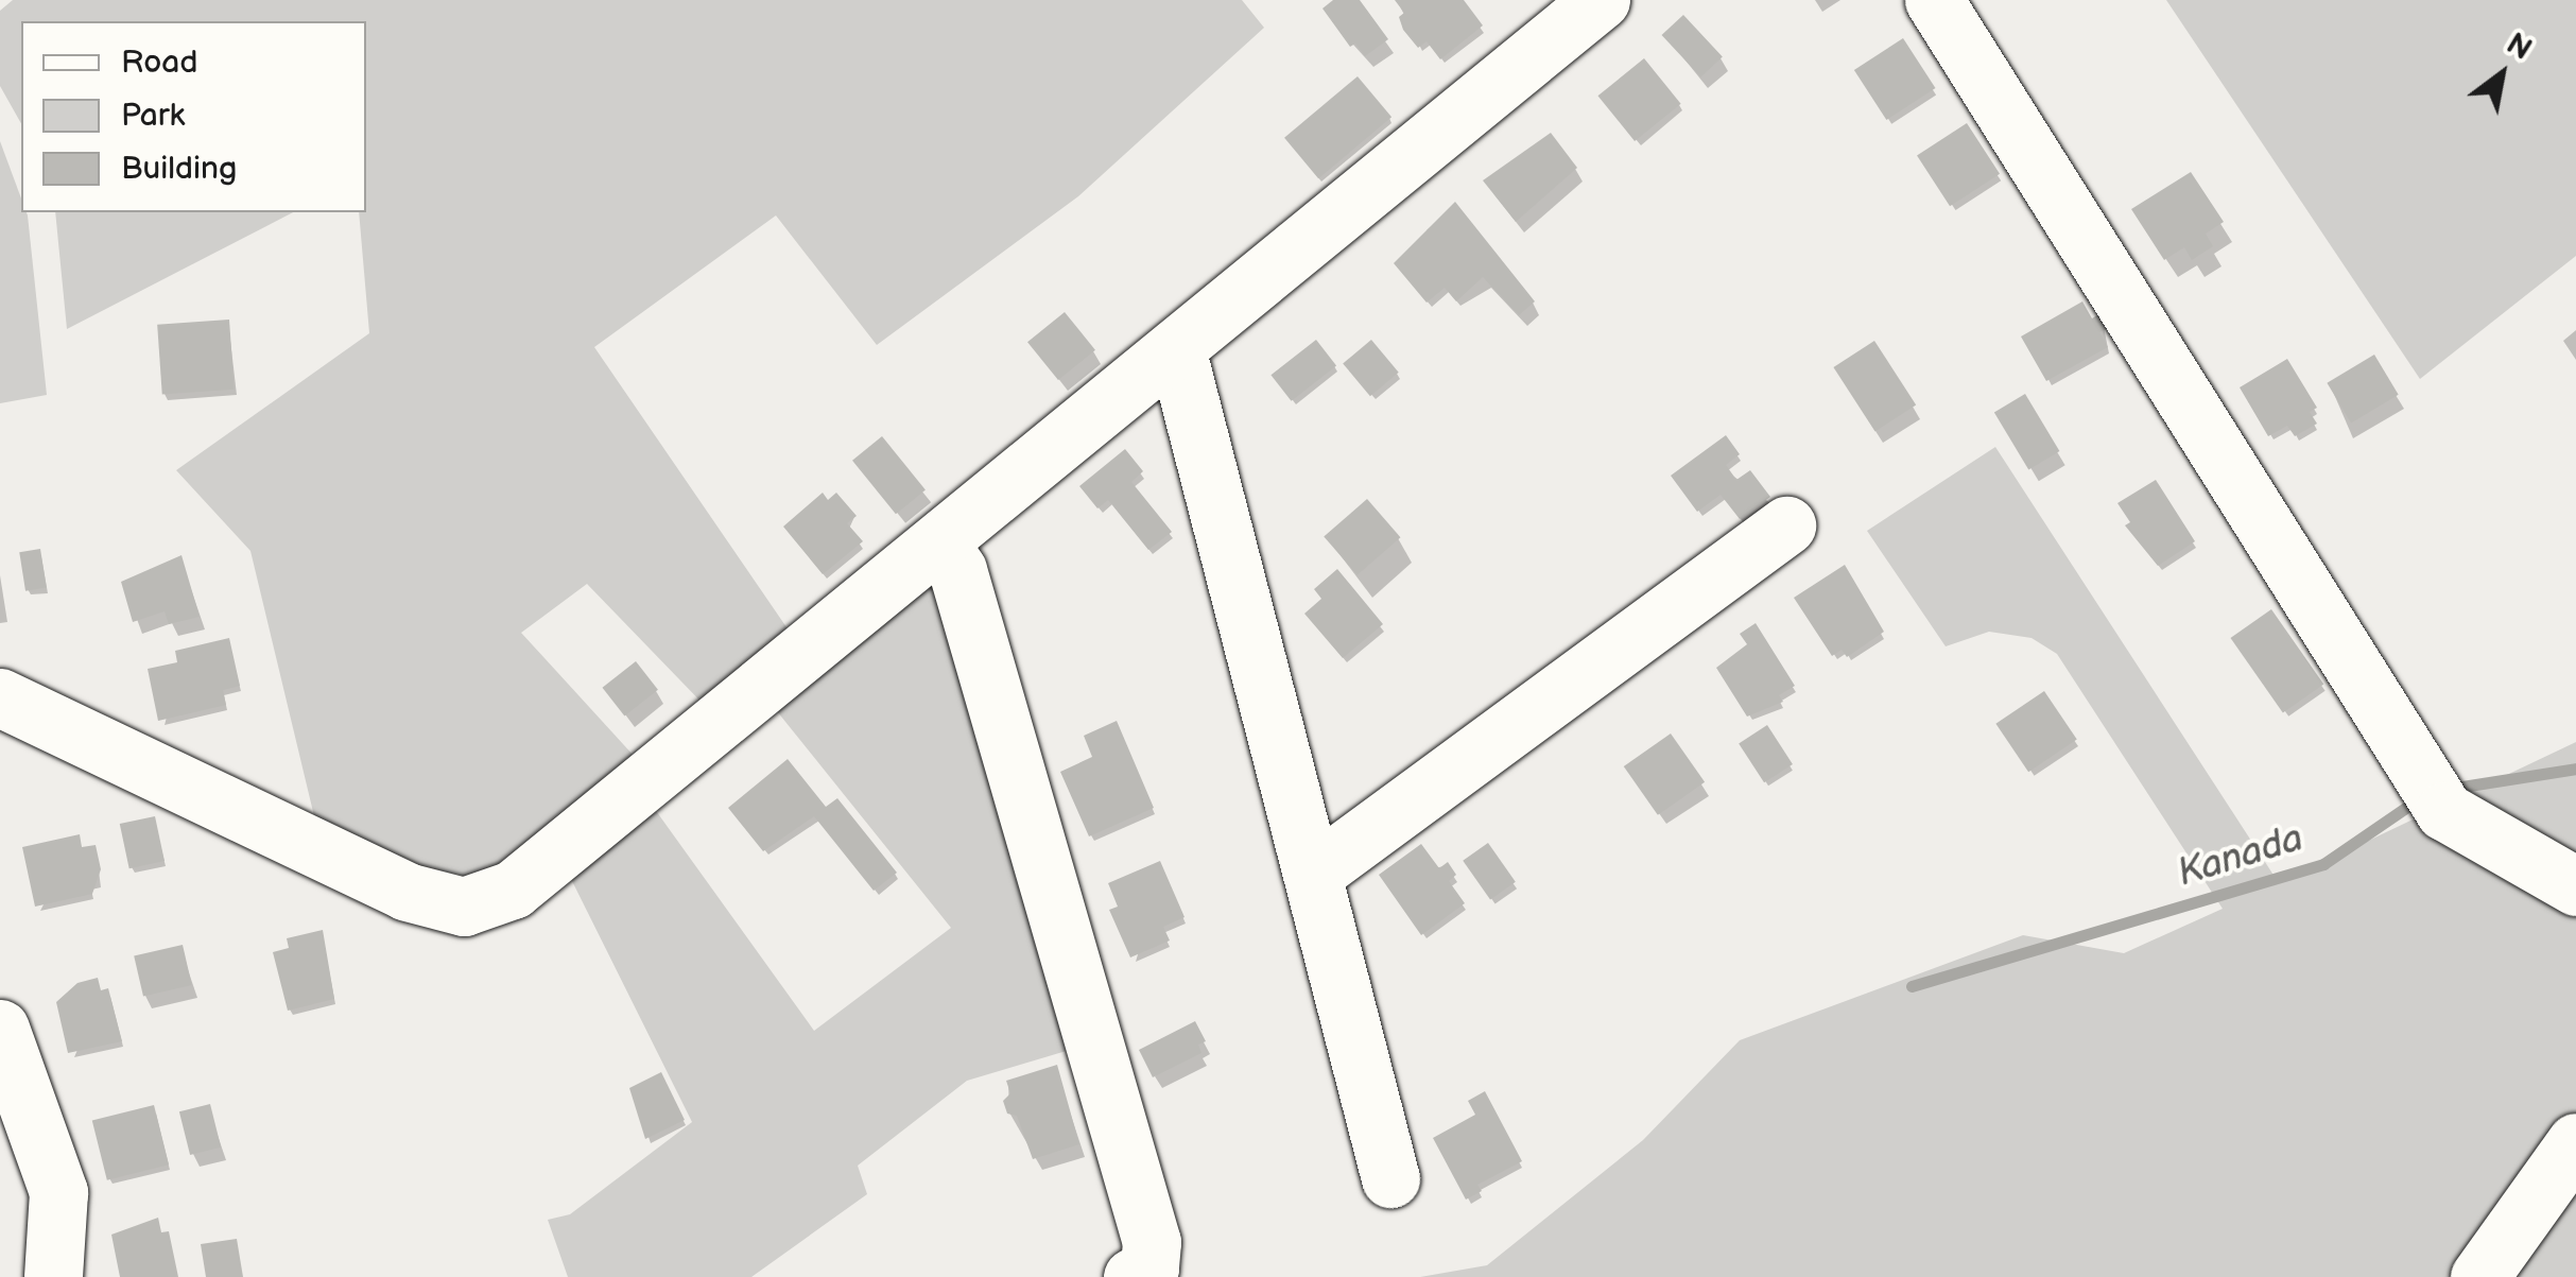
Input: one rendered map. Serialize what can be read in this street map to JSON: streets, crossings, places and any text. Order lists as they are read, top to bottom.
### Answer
{
  "water": ["Kanada"],
  "legend": ["Road", "Park", "Building"],
  "north": "top right"
}
